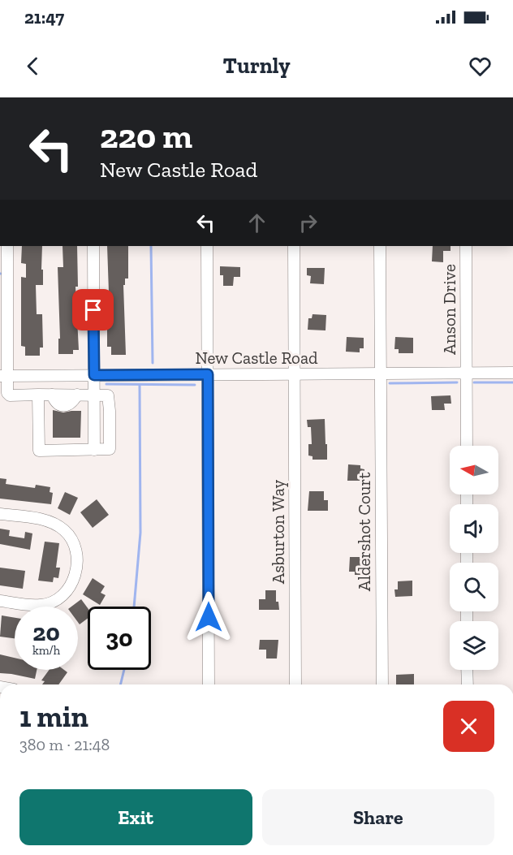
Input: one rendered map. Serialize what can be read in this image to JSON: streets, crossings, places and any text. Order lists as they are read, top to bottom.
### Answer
{
  "streets": {
    "street": [
      "Anson Drive",
      "New Castle Road",
      "Asburton Way",
      "Aldershot Court"
    ]
  },
  "crossings": [
    ["Anson Drive", "New Castle Road"],
    ["New Castle Road", "Asburton Way"],
    ["New Castle Road", "Aldershot Court"]
  ],
  "north": "left",
  "page": {
    "status": "21:47",
    "header": "Turnly",
    "turn": ["220 m", "New Castle Road"],
    "speed": "20 km/h",
    "limit": "30",
    "heading": ["1 min", "380 m · 21:48"],
    "buttons": ["Exit", "Share"]
  }
}
